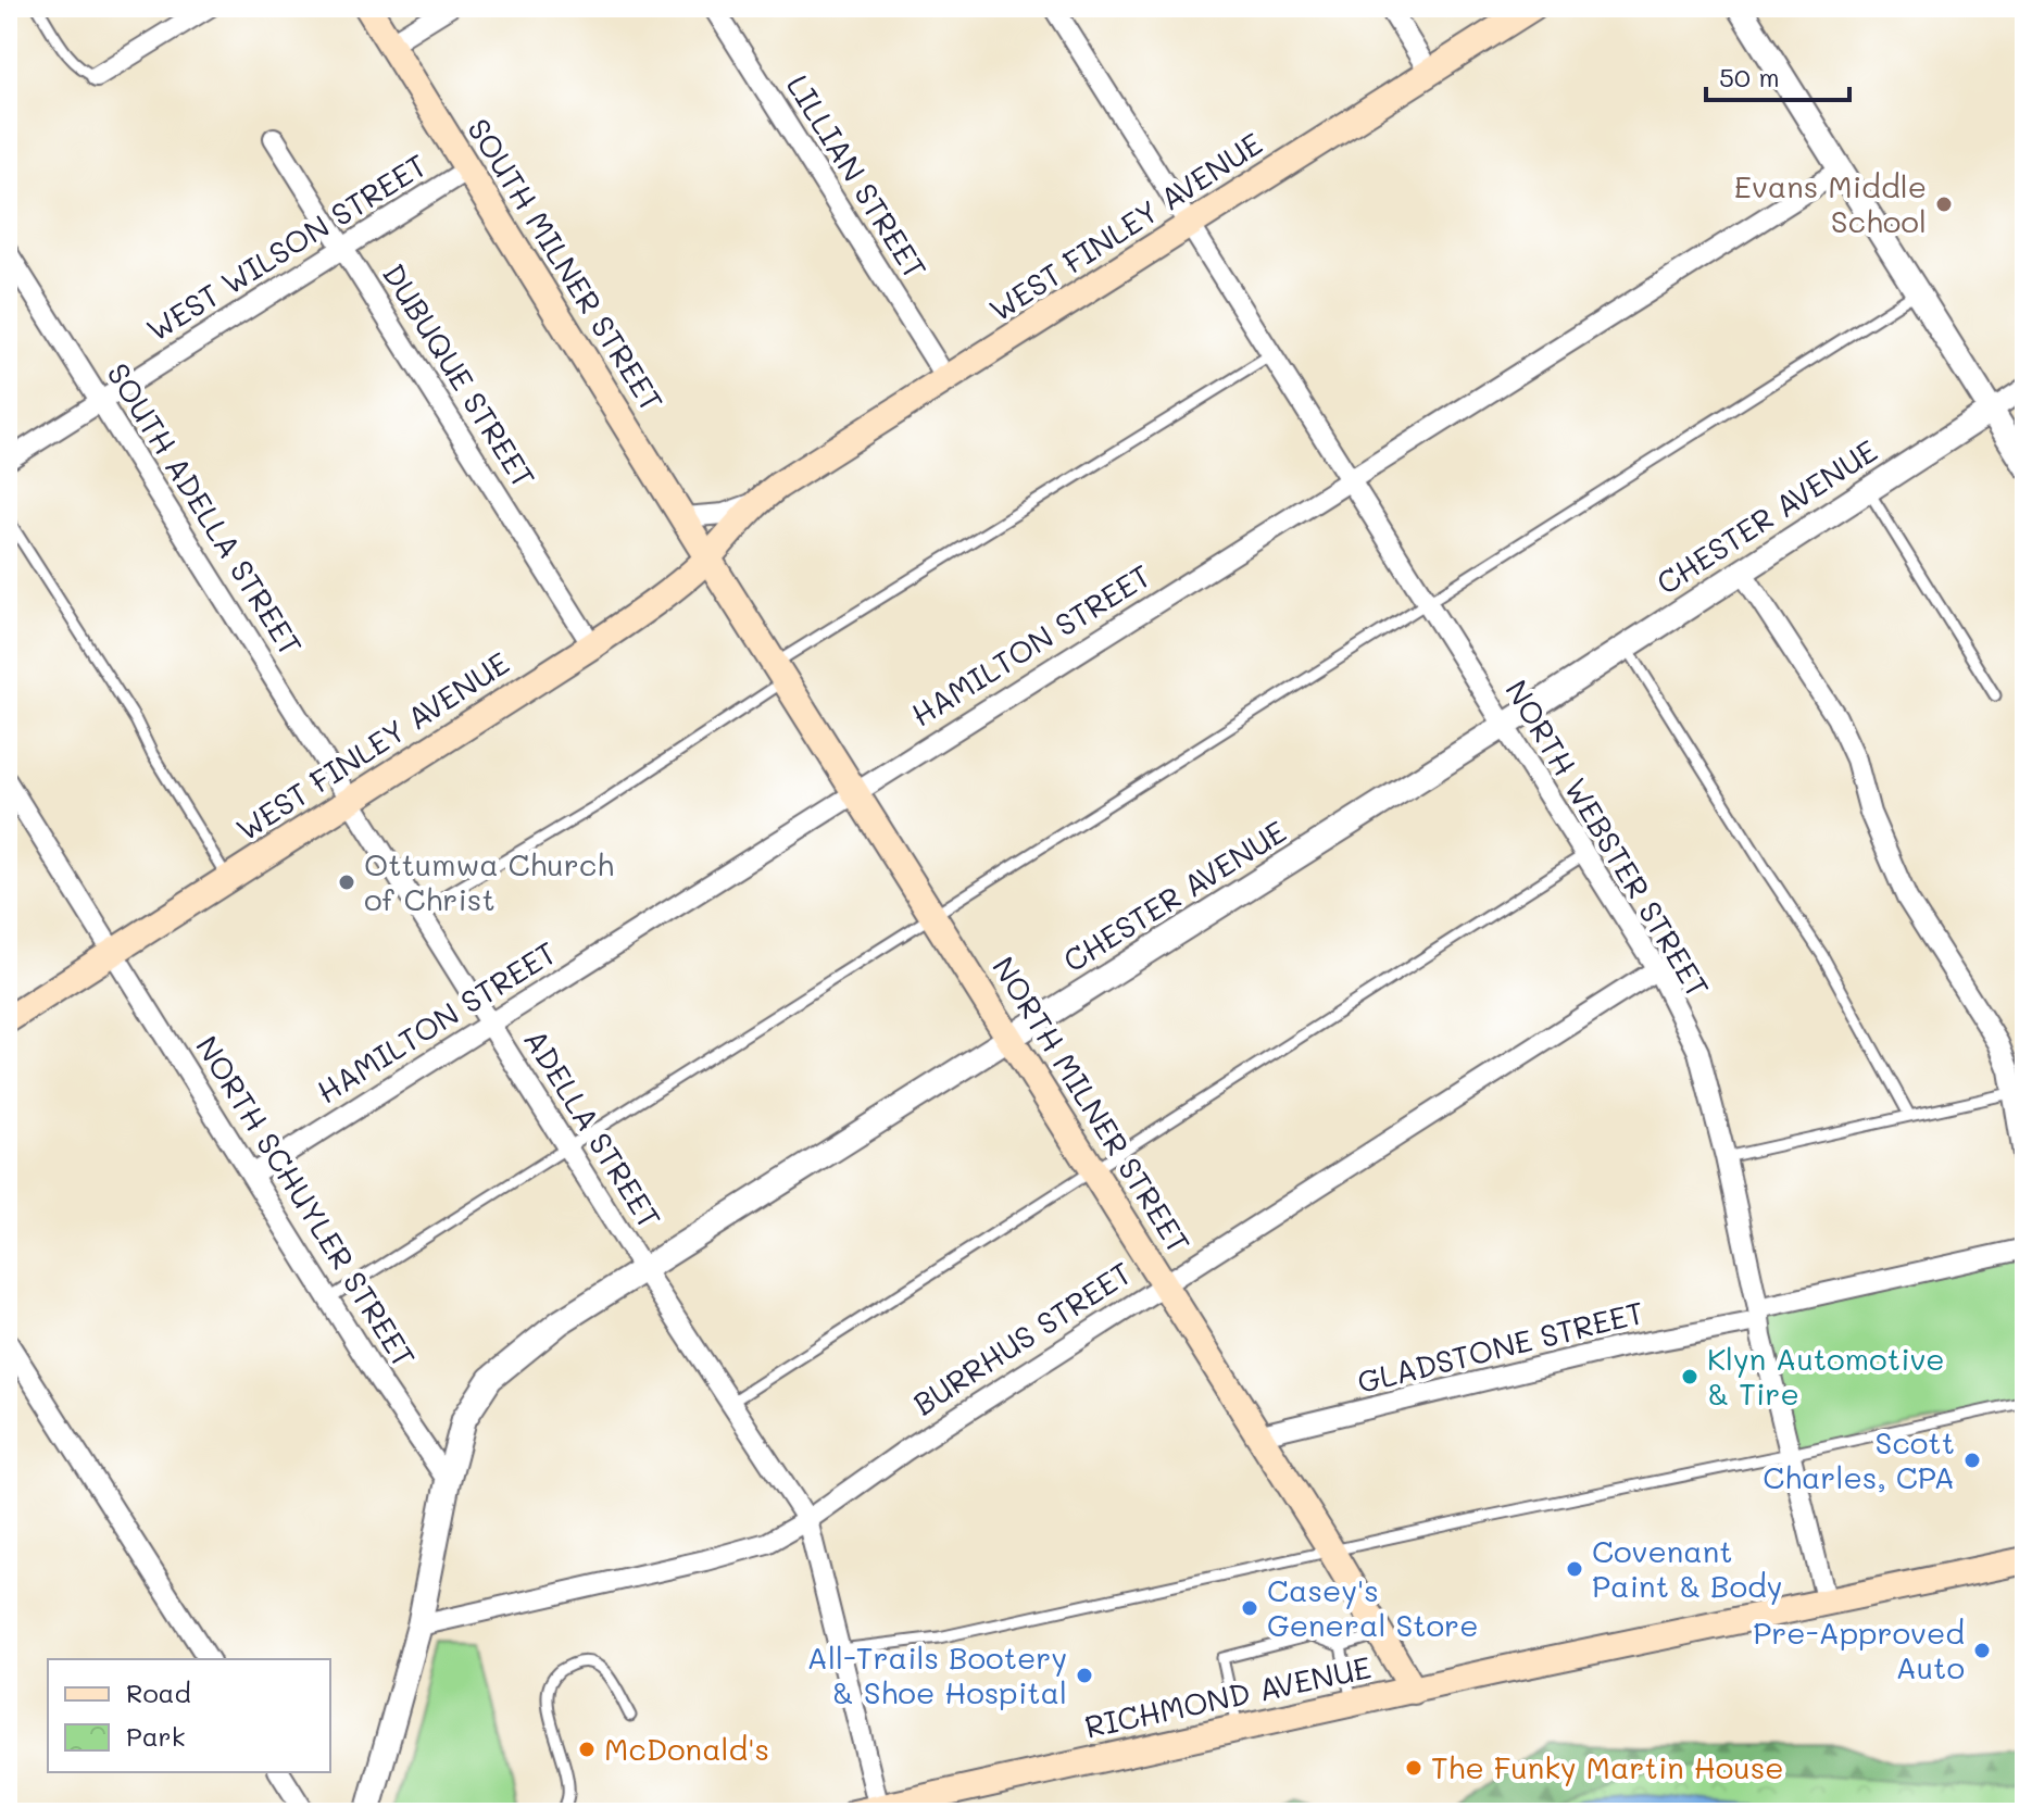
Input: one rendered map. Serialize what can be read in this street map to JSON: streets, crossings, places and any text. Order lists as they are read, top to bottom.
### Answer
{
  "streets": {
    "main road": [
      "WEST FINLEY AVENUE",
      "SOUTH MILNER STREET",
      "NORTH MILNER STREET",
      "RICHMOND AVENUE"
    ],
    "street": [
      "LILLIAN STREET",
      "WEST WILSON STREET",
      "DUBUQUE STREET",
      "SOUTH ADELLA STREET",
      "CHESTER AVENUE",
      "HAMILTON STREET",
      "NORTH WEBSTER STREET",
      "ADELLA STREET",
      "NORTH SCHUYLER STREET",
      "BURRHUS STREET",
      "GLADSTONE STREET"
    ]
  },
  "crossings": [
    ["LILLIAN STREET", "WEST FINLEY AVENUE"],
    ["WEST FINLEY AVENUE", "SOUTH MILNER STREET"],
    ["WEST FINLEY AVENUE", "DUBUQUE STREET"],
    ["WEST FINLEY AVENUE", "SOUTH ADELLA STREET"],
    ["WEST FINLEY AVENUE", "NORTH WEBSTER STREET"],
    ["WEST FINLEY AVENUE", "NORTH MILNER STREET"],
    ["WEST FINLEY AVENUE", "ADELLA STREET"],
    ["WEST FINLEY AVENUE", "NORTH SCHUYLER STREET"],
    ["WEST WILSON STREET", "SOUTH MILNER STREET"],
    ["WEST WILSON STREET", "DUBUQUE STREET"],
    ["WEST WILSON STREET", "SOUTH ADELLA STREET"],
    ["SOUTH MILNER STREET", "NORTH MILNER STREET"],
    ["SOUTH ADELLA STREET", "ADELLA STREET"],
    ["CHESTER AVENUE", "NORTH WEBSTER STREET"],
    ["CHESTER AVENUE", "NORTH MILNER STREET"],
    ["CHESTER AVENUE", "ADELLA STREET"],
    ["CHESTER AVENUE", "NORTH SCHUYLER STREET"],
    ["CHESTER AVENUE", "BURRHUS STREET"],
    ["HAMILTON STREET", "NORTH WEBSTER STREET"],
    ["HAMILTON STREET", "NORTH MILNER STREET"],
    ["HAMILTON STREET", "ADELLA STREET"],
    ["HAMILTON STREET", "NORTH SCHUYLER STREET"],
    ["NORTH WEBSTER STREET", "BURRHUS STREET"],
    ["NORTH WEBSTER STREET", "GLADSTONE STREET"],
    ["NORTH WEBSTER STREET", "RICHMOND AVENUE"],
    ["NORTH MILNER STREET", "BURRHUS STREET"],
    ["NORTH MILNER STREET", "GLADSTONE STREET"],
    ["NORTH MILNER STREET", "RICHMOND AVENUE"],
    ["ADELLA STREET", "BURRHUS STREET"],
    ["ADELLA STREET", "RICHMOND AVENUE"]
  ],
  "places": [
    "Evans Middle School",
    "Ottumwa Church of Christ",
    "Klyn Automotive & Tire",
    "Scott Charles, CPA",
    "Covenant Paint & Body",
    "Casey's General Store",
    "Pre-Approved Auto",
    "All-Trails Bootery & Shoe Hospital",
    "McDonald's",
    "The Funky Martin House"
  ],
  "legend": ["Road", "Park"],
  "scale_bar": "50 m"
}
